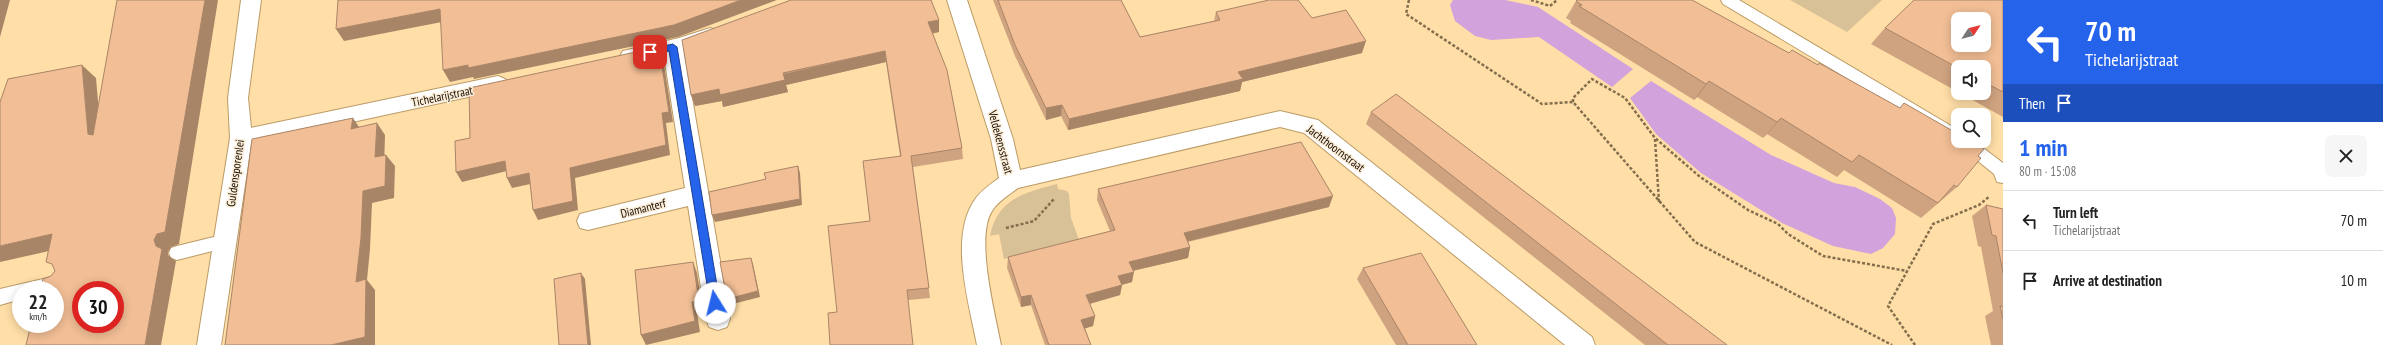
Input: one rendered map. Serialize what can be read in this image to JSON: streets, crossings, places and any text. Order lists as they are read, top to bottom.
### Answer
{
  "streets": {
    "street": [
      "Tichelarijstraat",
      "Veldekensstraat",
      "Jachthoornstraat",
      "Guldensporenlei",
      "Diamanterf"
    ]
  },
  "crossings": [
    ["Tichelarijstraat", "Guldensporenlei"],
    ["Veldekensstraat", "Jachthoornstraat"]
  ],
  "north": "top right",
  "page": {
    "turn": ["70 m", "Tichelarijstraat"],
    "then": "Then",
    "heading": ["1 min", "80 m · 15:08"],
    "list": [
      {
        "name": "Turn left",
        "note": "Tichelarijstraat",
        "value": "70 m"
      },
      {
        "name": "Arrive at destination",
        "value": "10 m"
      }
    ],
    "speed": "22 km/h",
    "limit": "30"
  }
}
